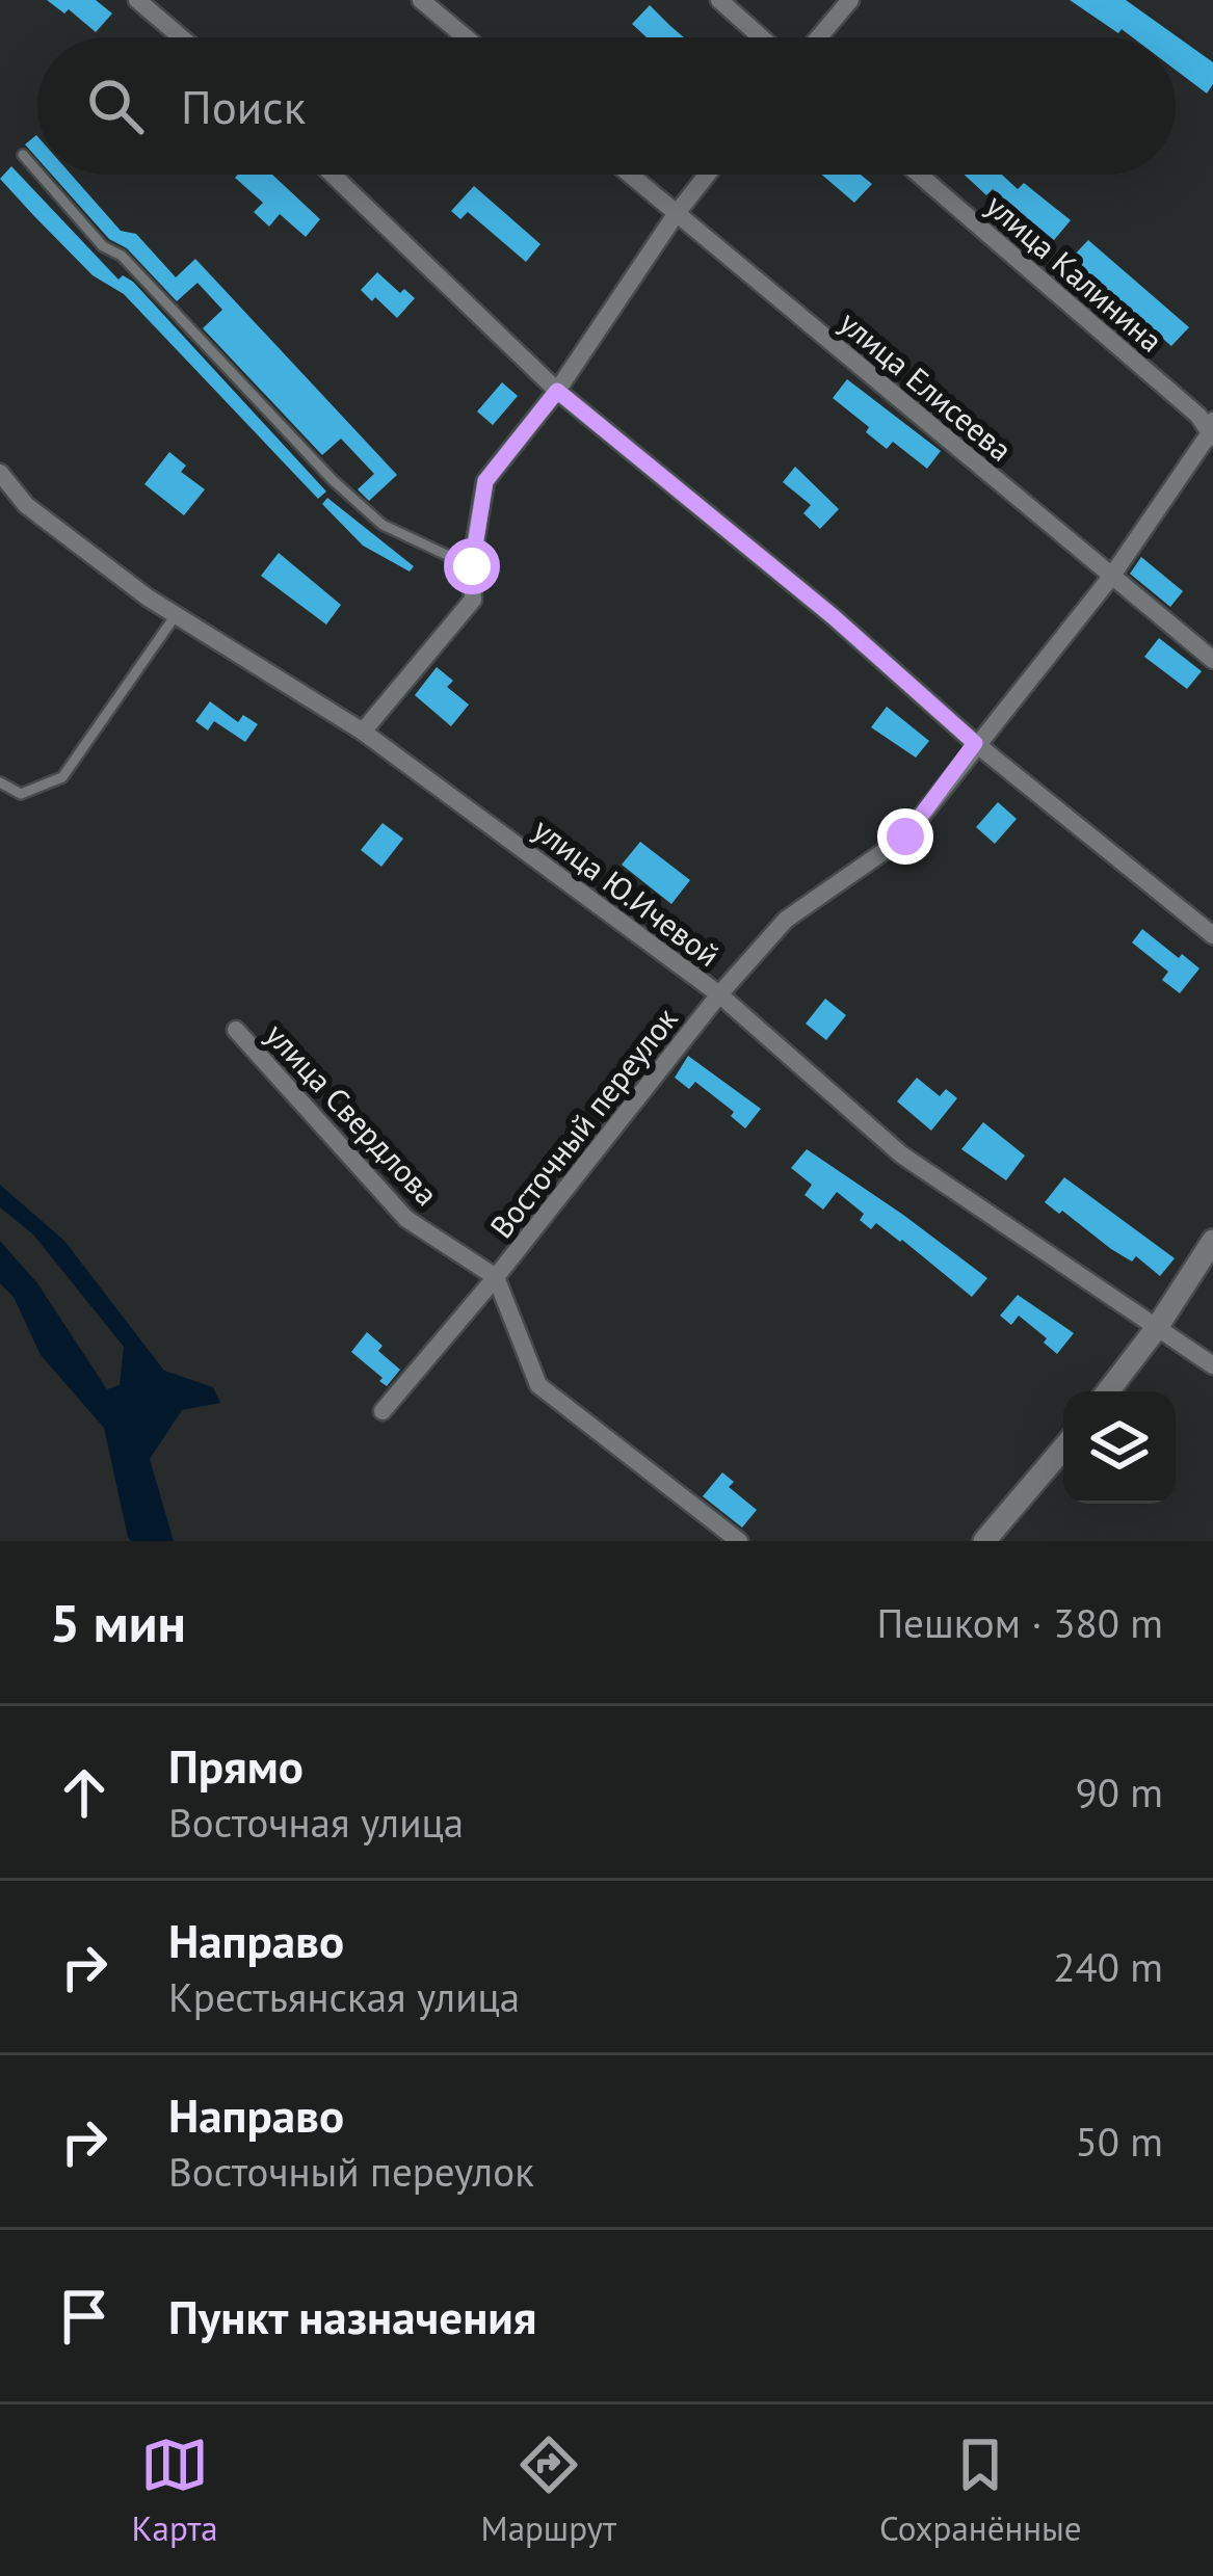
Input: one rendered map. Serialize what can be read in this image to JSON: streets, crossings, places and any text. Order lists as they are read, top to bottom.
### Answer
{
  "streets": {
    "street": [
      "улица Калинина",
      "улица Елисеева",
      "улица Ю.Ичевой",
      "улица Свердлова",
      "Восточный переулок"
    ]
  },
  "crossings": [
    ["улица Калинина", "Восточный переулок"],
    ["улица Елисеева", "Восточный переулок"],
    ["улица Ю.Ичевой", "Восточный переулок"],
    ["улица Свердлова", "Восточный переулок"]
  ],
  "page": {
    "search": "Поиск",
    "heading": ["5 мин", "Пешком · 380 m"],
    "list": [
      ["Прямо", "Восточная улица", "90 m"],
      ["Направо", "Крестьянская улица", "240 m"],
      ["Направо", "Восточный переулок", "50 m"],
      "Пункт назначения"
    ],
    "nav": ["Карта", "Маршрут", "Сохранённые"]
  }
}
